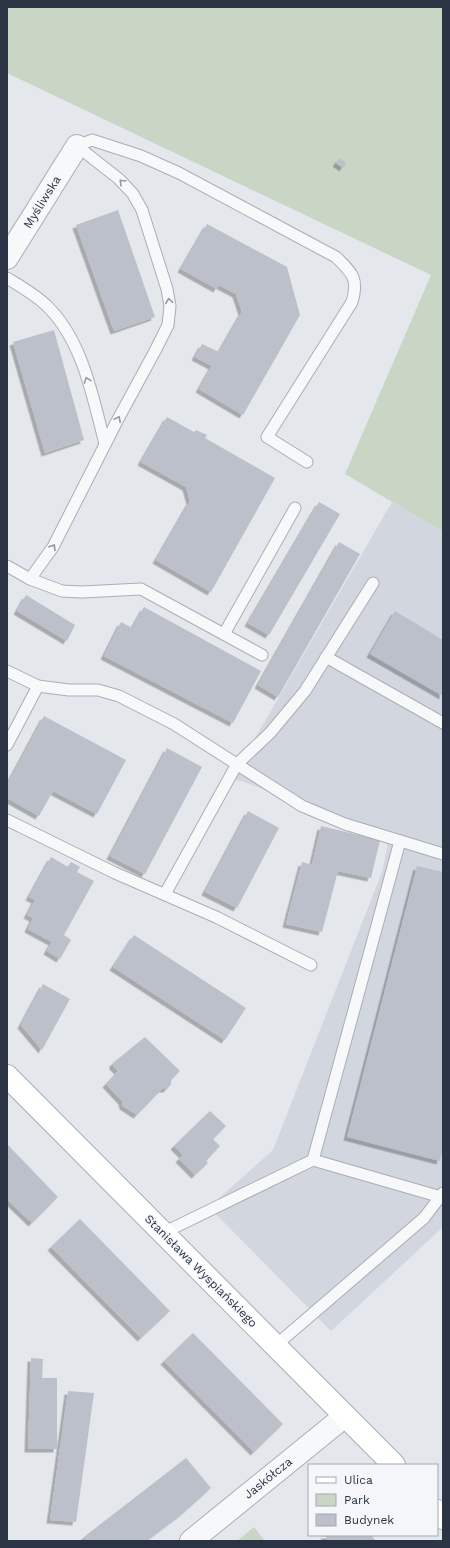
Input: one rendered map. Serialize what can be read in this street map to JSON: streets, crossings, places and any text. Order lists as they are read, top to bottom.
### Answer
{
  "streets": {
    "main road": ["Stanisława Wyspiańskiego"],
    "street": ["Myśliwska", "Jaskółcza"]
  },
  "crossings": [
    ["Stanisława Wyspiańskiego", "Jaskółcza"]
  ],
  "legend": ["Ulica", "Park", "Budynek"]
}
